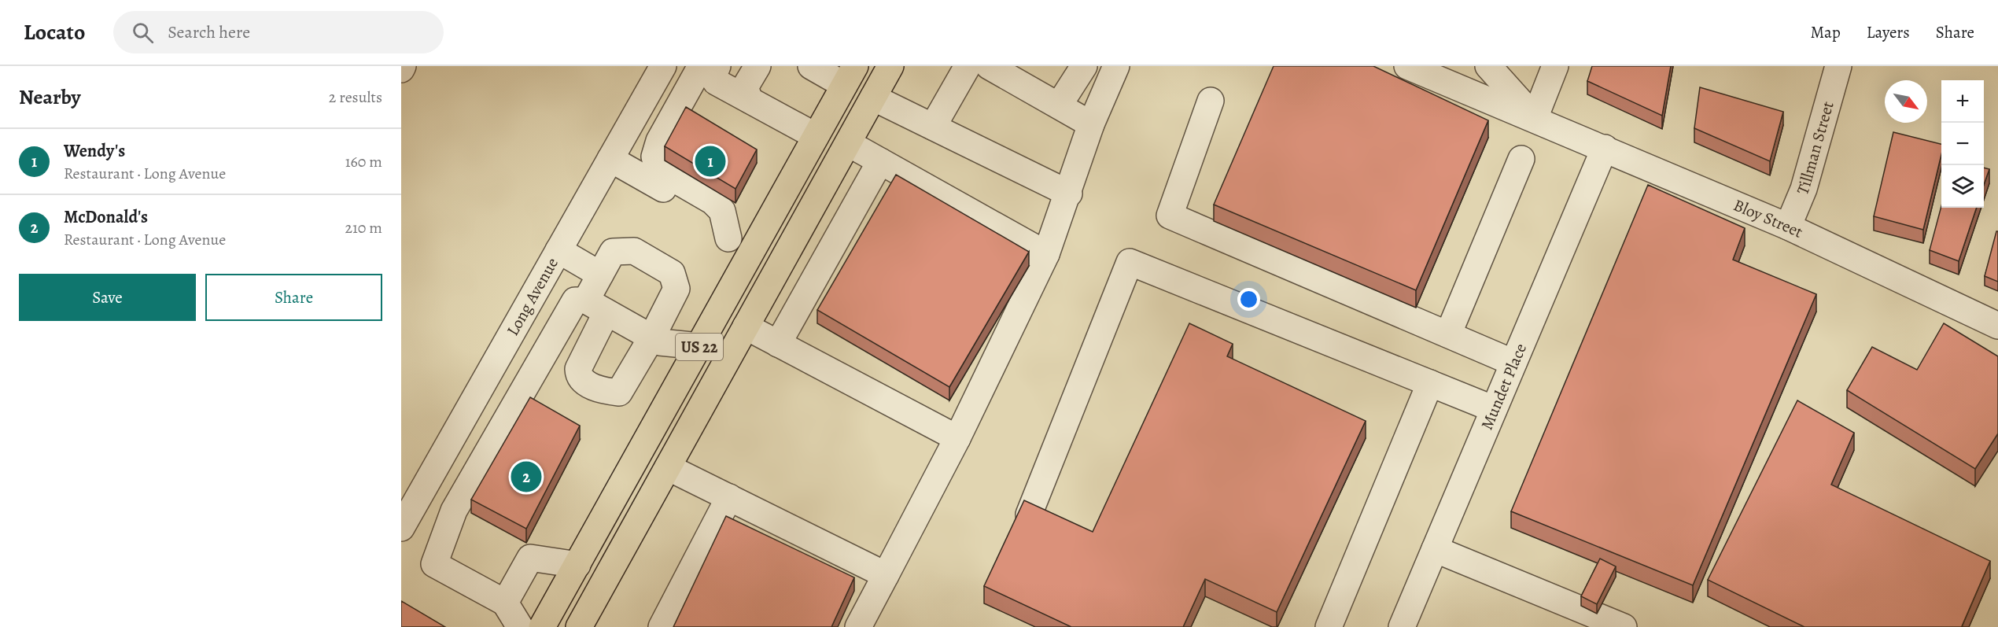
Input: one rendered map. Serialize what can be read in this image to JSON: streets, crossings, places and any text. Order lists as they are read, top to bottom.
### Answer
{
  "streets": {
    "highway": ["US 22"],
    "street": [
      "Tillman Street",
      "Bloy Street",
      "Long Avenue",
      "Mundet Place"
    ]
  },
  "crossings": [
    ["Tillman Street", "Bloy Street"],
    ["Bloy Street", "Mundet Place"]
  ],
  "north": "bottom right",
  "page": {
    "header": "Locato",
    "search": "Search here",
    "nav": ["Map", "Layers", "Share"],
    "heading": ["Nearby", "2 results"],
    "map_buttons": ["+", "−"],
    "list": [
      {
        "mark": "1",
        "name": "Wendy's",
        "note": "Restaurant · Long Avenue",
        "value": "160 m"
      },
      {
        "mark": "2",
        "name": "McDonald's",
        "note": "Restaurant · Long Avenue",
        "value": "210 m"
      }
    ],
    "pins": ["1", "2"],
    "buttons": ["Save", "Share"]
  }
}
